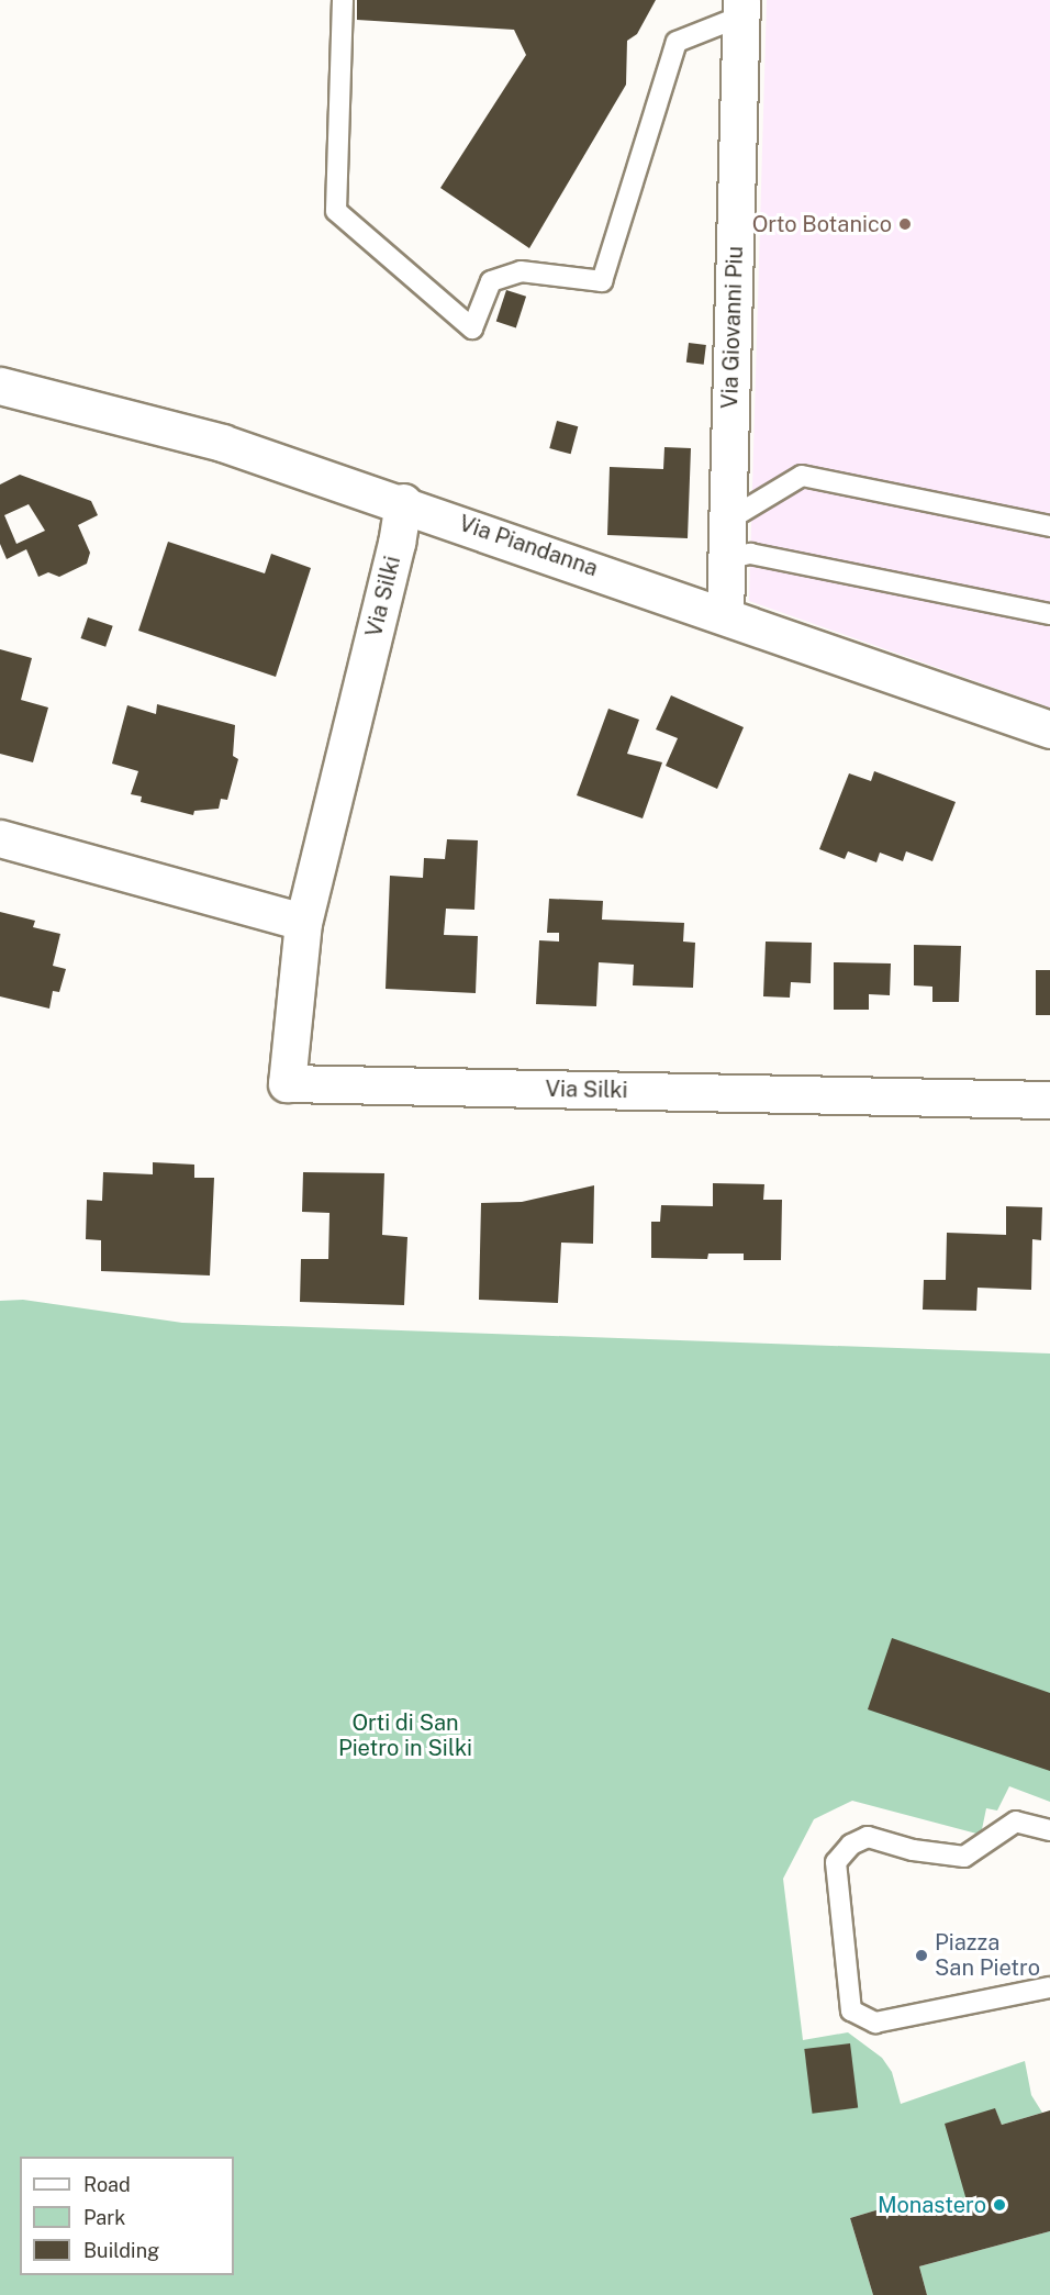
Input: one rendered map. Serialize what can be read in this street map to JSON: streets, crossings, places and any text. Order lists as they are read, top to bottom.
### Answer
{
  "streets": {
    "street": ["Via Giovanni Piu", "Via Piandanna", "Via Silki"]
  },
  "crossings": [
    ["Via Giovanni Piu", "Via Piandanna"],
    ["Via Piandanna", "Via Silki"]
  ],
  "parks": ["Orti di San Pietro in Silki"],
  "places": ["Orto Botanico", "Piazza San Pietro", "Monastero"],
  "legend": ["Road", "Park", "Building"]
}
